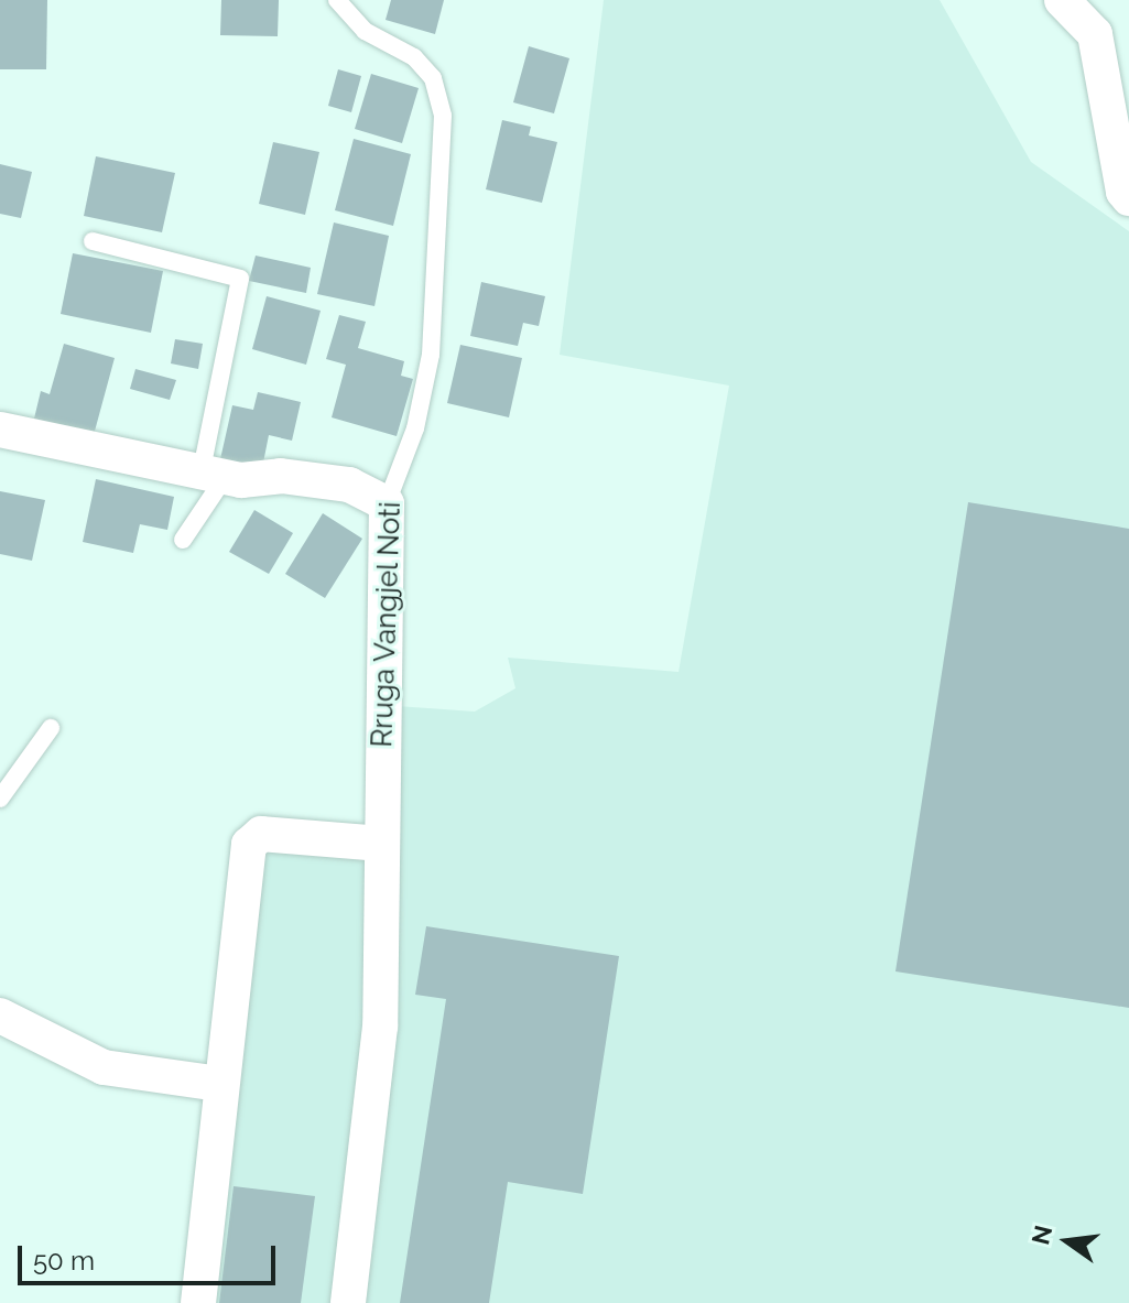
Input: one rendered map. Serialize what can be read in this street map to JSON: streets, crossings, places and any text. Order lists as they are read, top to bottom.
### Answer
{
  "streets": {
    "street": ["Rruga Vangjel Noti"]
  },
  "scale_bar": "50 m",
  "north": "left"
}
